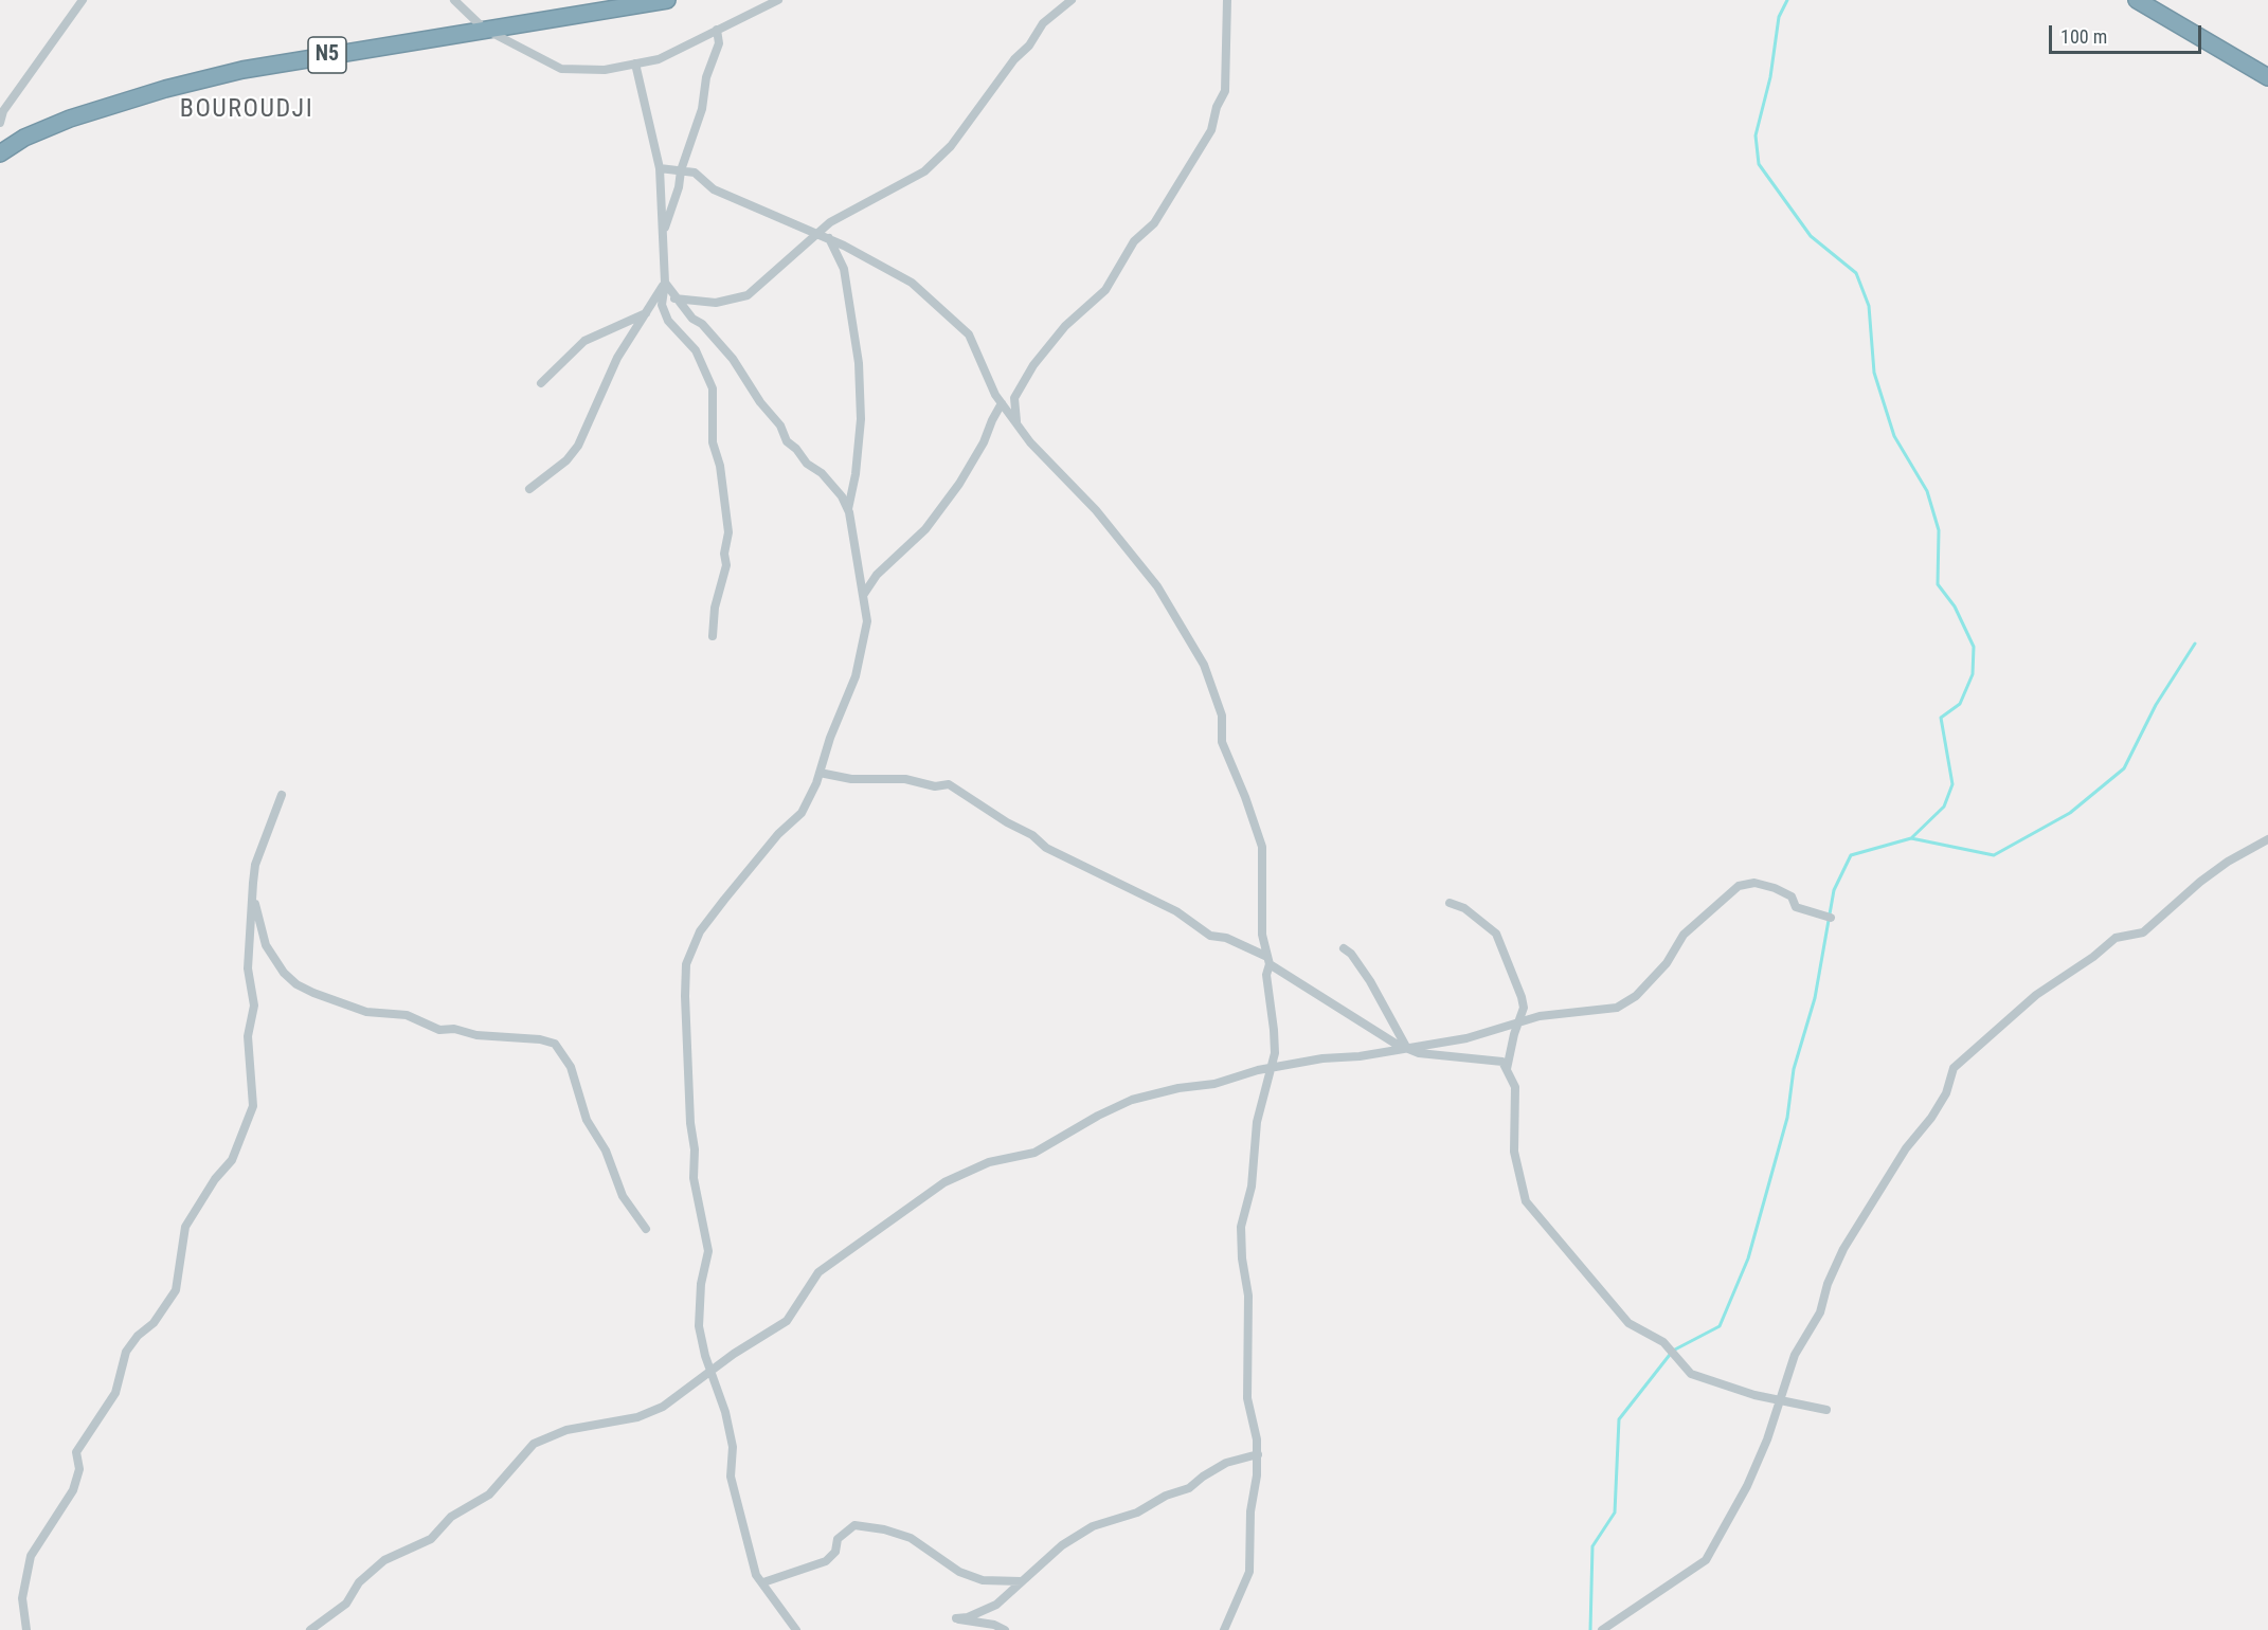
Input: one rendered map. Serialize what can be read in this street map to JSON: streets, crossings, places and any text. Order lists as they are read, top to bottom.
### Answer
{
  "streets": {
    "highway": ["N5"]
  },
  "districts": ["BOUROUDJI"],
  "scale_bar": "100 m"
}
